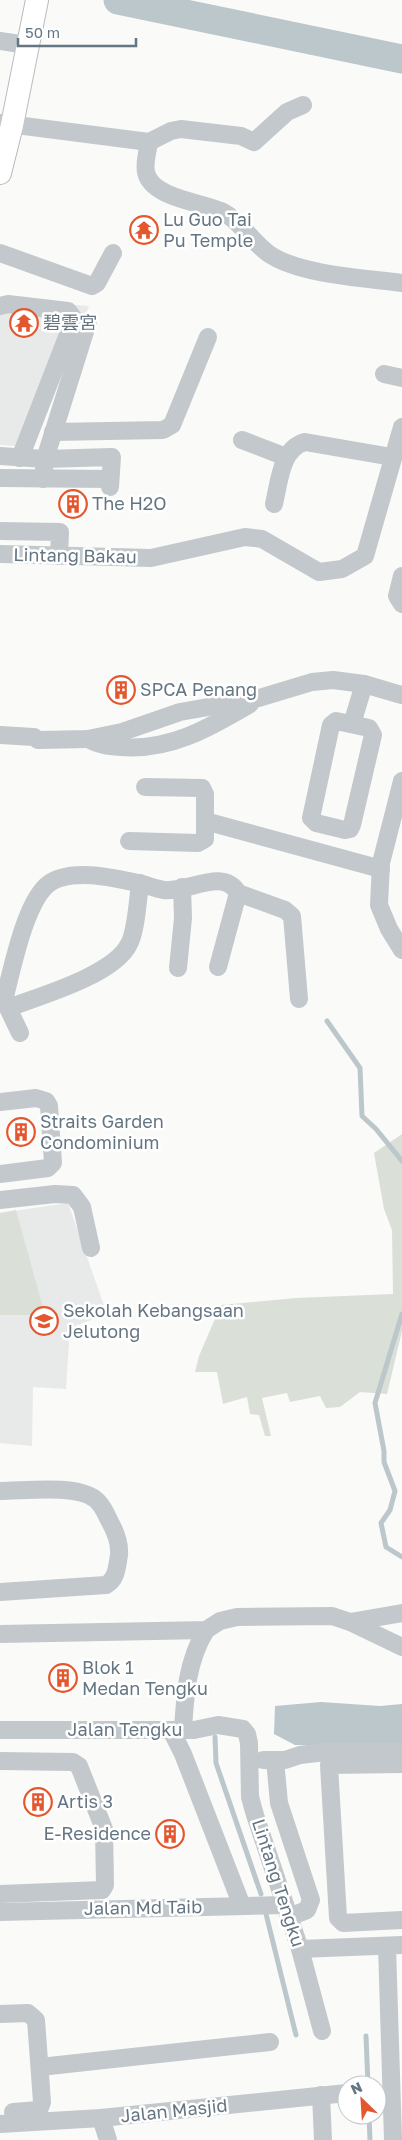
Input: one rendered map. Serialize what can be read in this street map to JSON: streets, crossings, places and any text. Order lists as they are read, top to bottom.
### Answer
{
  "streets": {
    "street": [
      "Lintang Bakau",
      "Jalan Tengku",
      "Lintang Tengku",
      "Jalan Md Taib",
      "Jalan Masjid"
    ]
  },
  "crossings": [
    ["Jalan Tengku", "Lintang Tengku"],
    ["Lintang Tengku", "Jalan Md Taib"]
  ],
  "places": {
    "temple": ["Lu Guo Tai Pu Temple", "碧雲宮"],
    "building": [
      "The H2O",
      "SPCA Penang",
      "Straits Garden Condominium",
      "Blok 1 Medan Tengku",
      "Artis 3",
      "E-Residence"
    ],
    "school or university": ["Sekolah Kebangsaan Jelutong"]
  },
  "scale_bar": "50 m",
  "north": "top left"
}
